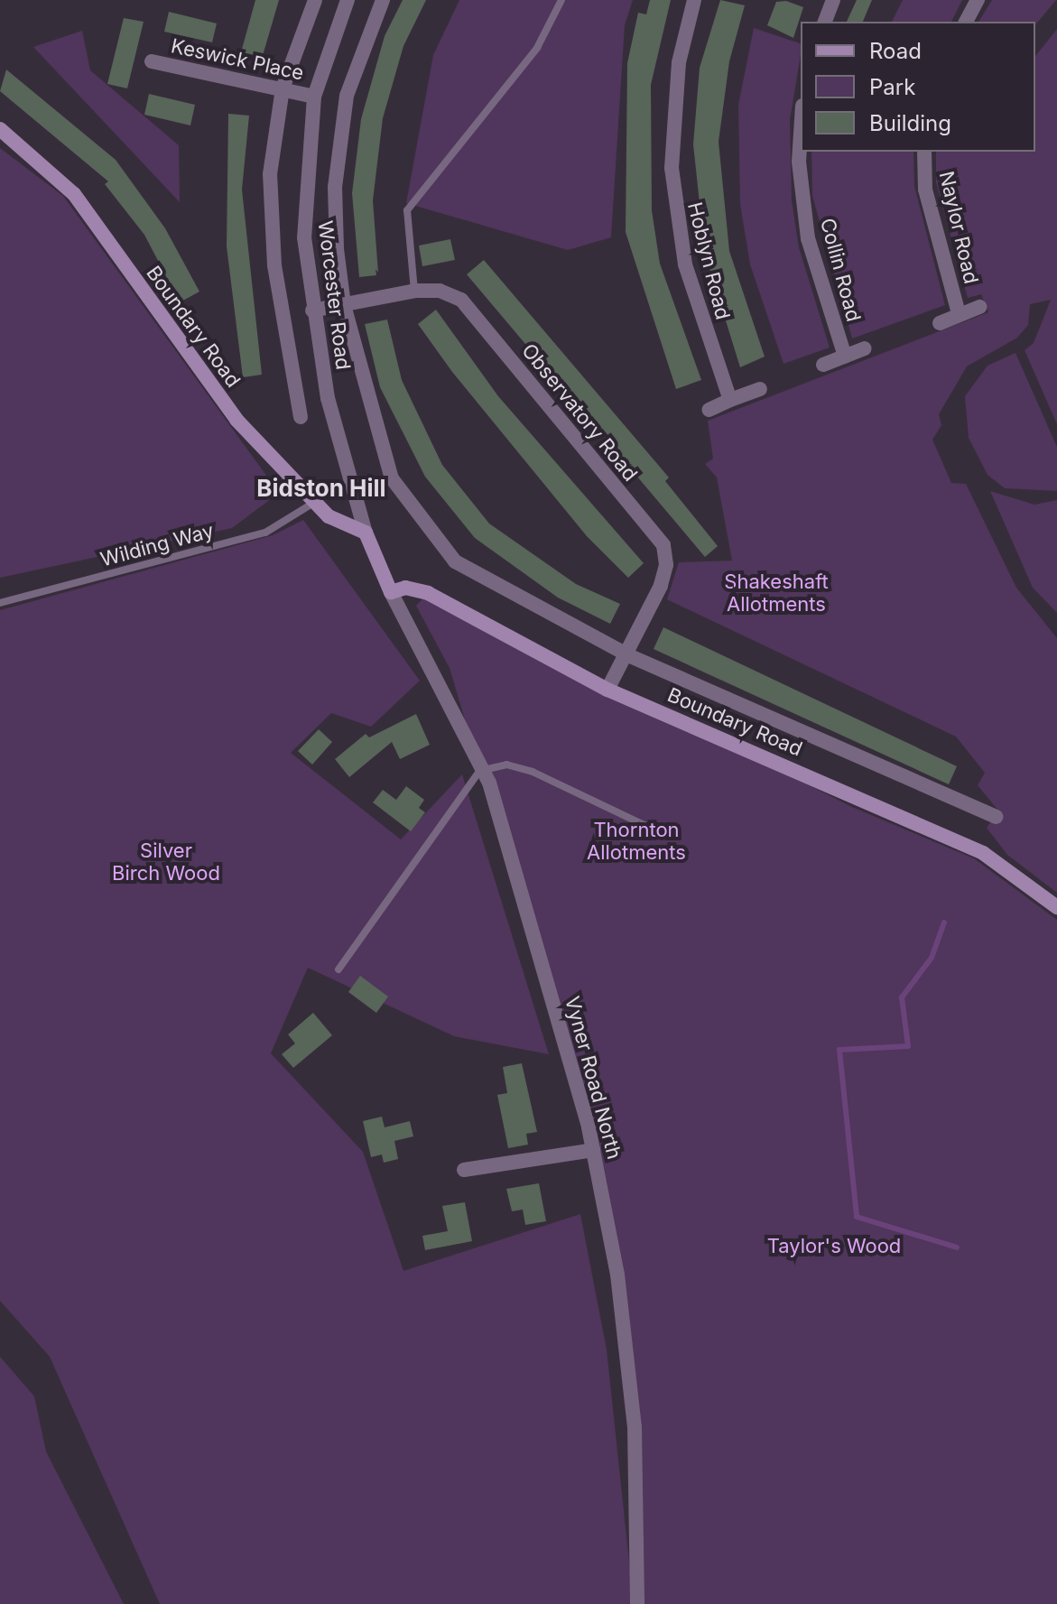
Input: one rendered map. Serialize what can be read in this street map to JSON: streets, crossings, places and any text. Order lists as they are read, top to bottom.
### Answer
{
  "streets": {
    "main road": ["Worcester Road", "Boundary Road"],
    "street": [
      "Keswick Place",
      "Naylor Road",
      "Hoblyn Road",
      "Collin Road",
      "Observatory Road",
      "Vyner Road North"
    ],
    "lane": ["Wilding Way"]
  },
  "crossings": [
    ["Keswick Place", "Worcester Road"],
    ["Worcester Road", "Boundary Road"],
    ["Worcester Road", "Observatory Road"],
    ["Worcester Road", "Vyner Road North"],
    ["Boundary Road", "Observatory Road"],
    ["Boundary Road", "Wilding Way"],
    ["Boundary Road", "Vyner Road North"]
  ],
  "districts": ["Bidston Hill"],
  "parks": [
    "Shakeshaft Allotments",
    "Thornton Allotments",
    "Silver Birch Wood",
    "Taylor's Wood"
  ],
  "legend": ["Road", "Park", "Building"]
}
